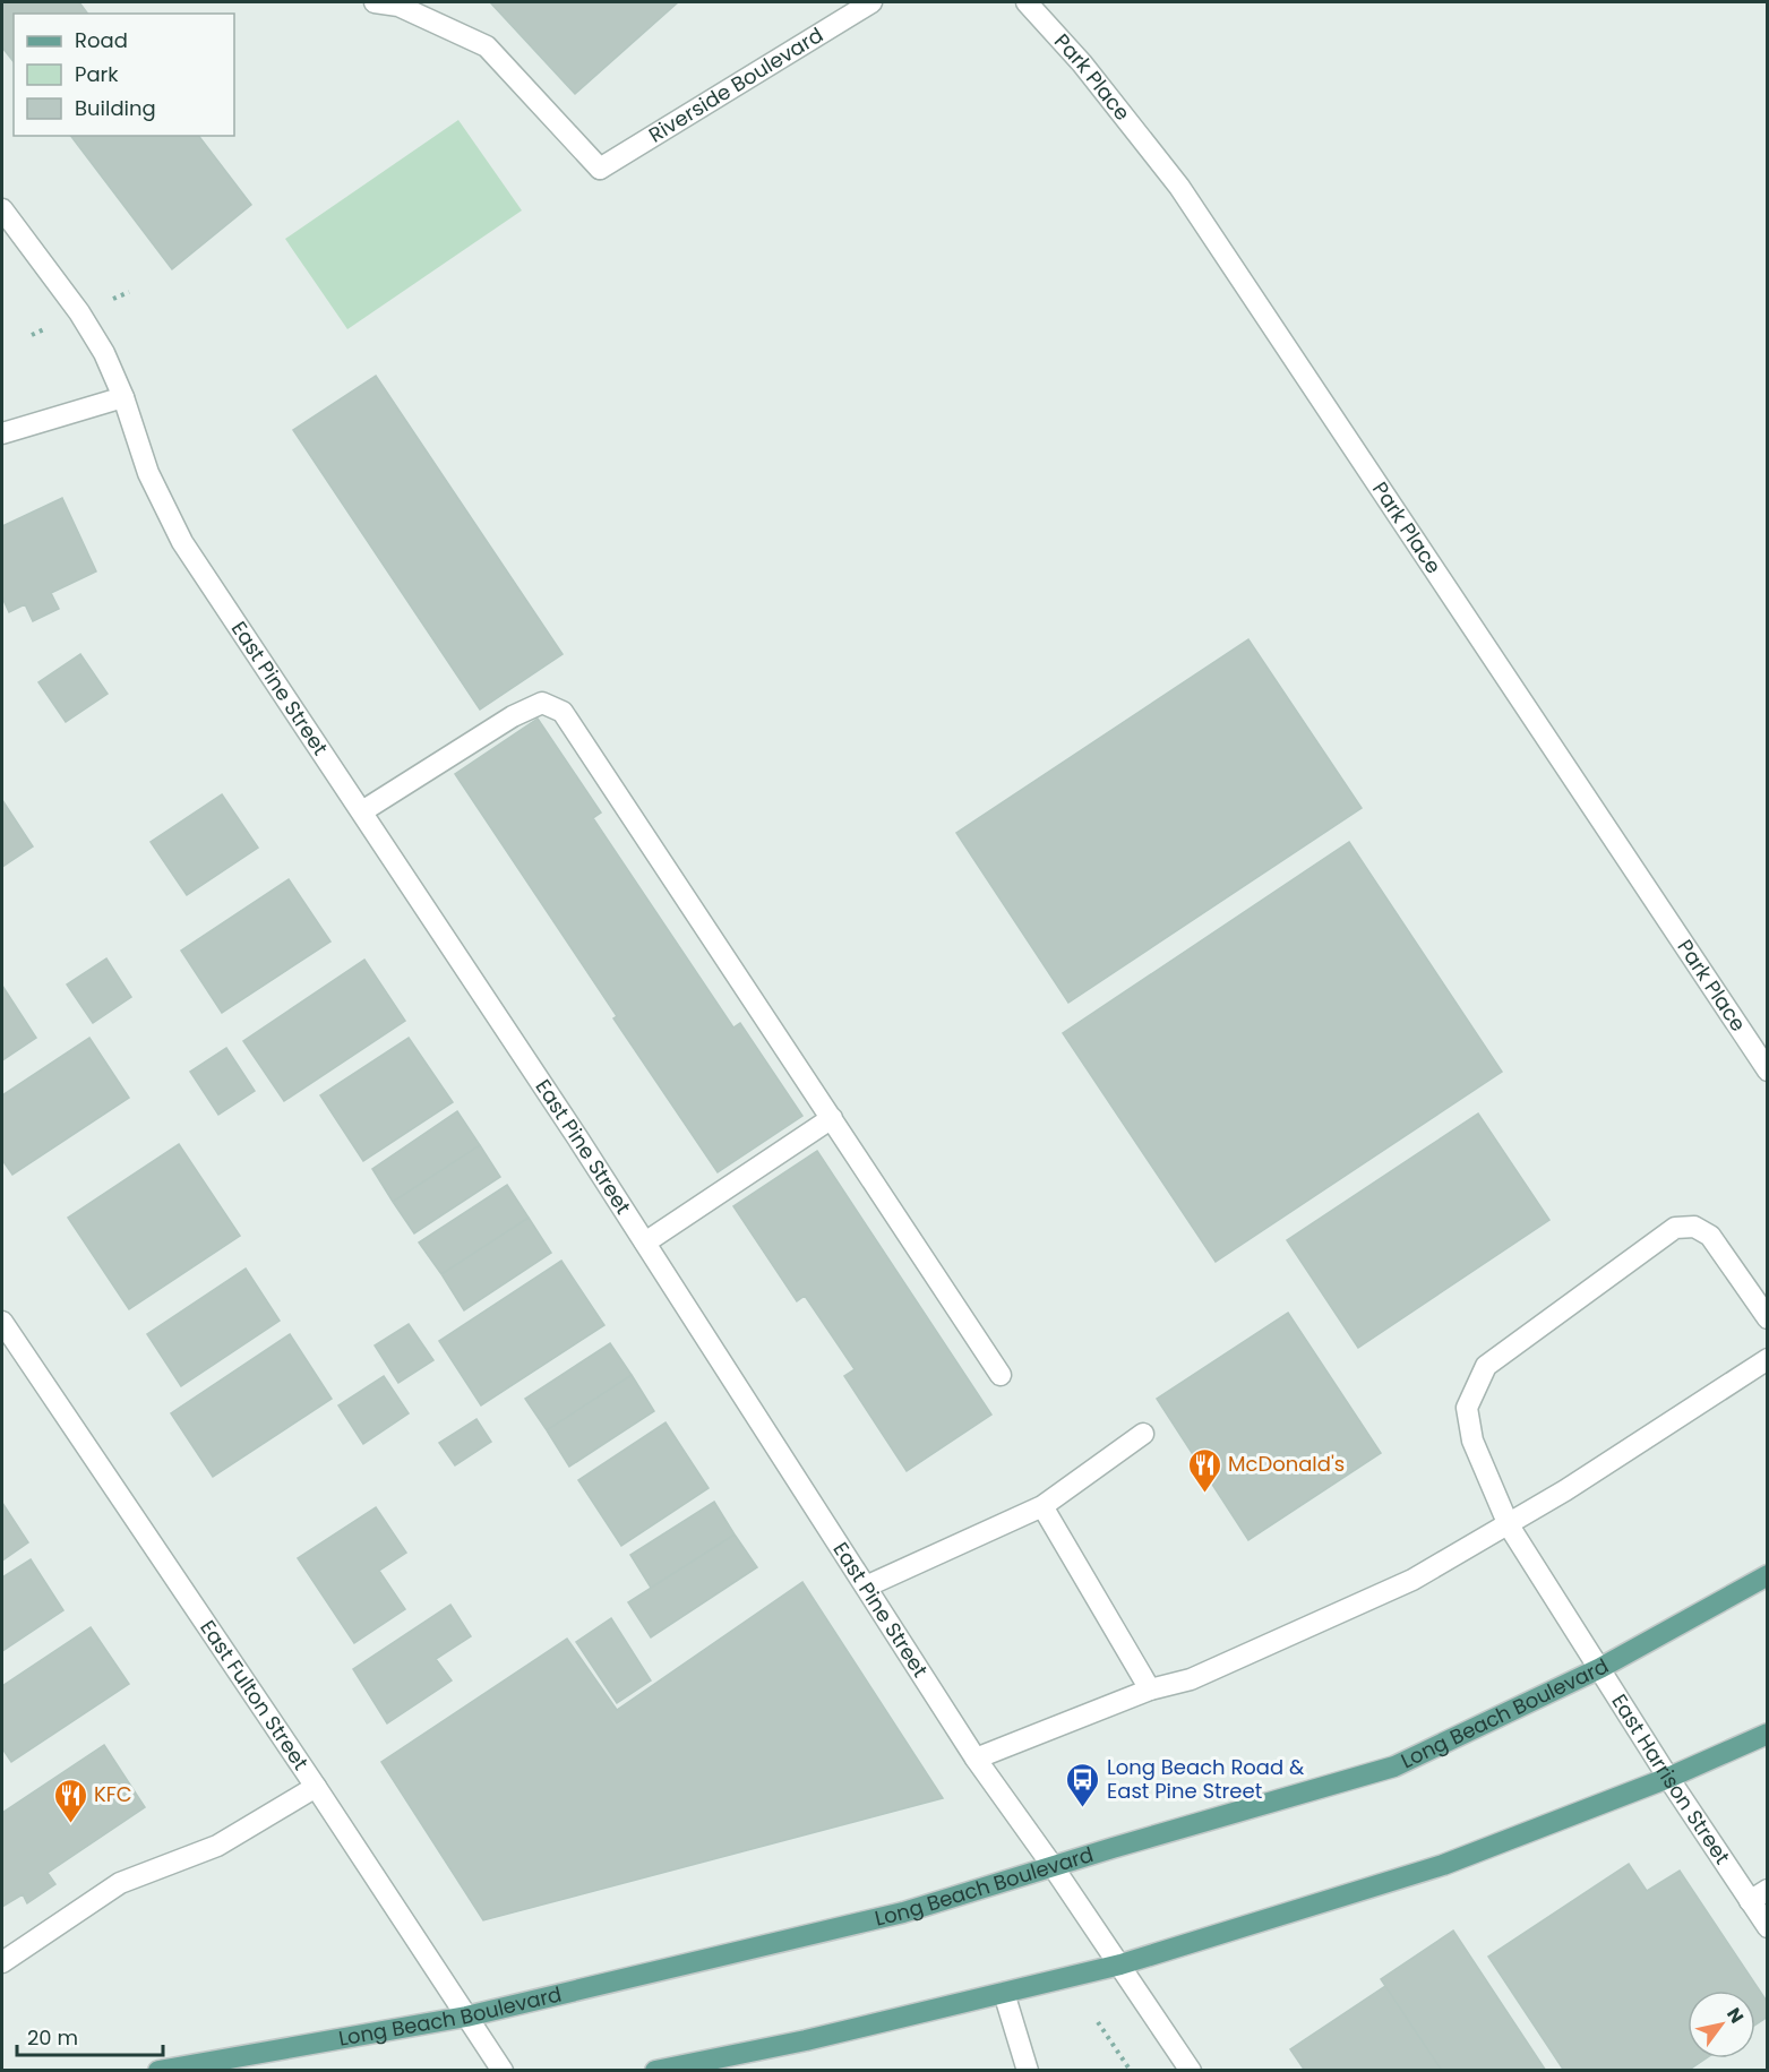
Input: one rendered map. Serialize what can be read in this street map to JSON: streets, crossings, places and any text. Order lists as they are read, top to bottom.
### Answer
{
  "streets": {
    "main road": ["Long Beach Boulevard"],
    "street": [
      "Park Place",
      "Riverside Boulevard",
      "East Pine Street",
      "East Fulton Street",
      "East Harrison Street"
    ]
  },
  "crossings": [
    ["East Pine Street", "Long Beach Boulevard"],
    ["East Fulton Street", "Long Beach Boulevard"],
    ["Long Beach Boulevard", "East Harrison Street"]
  ],
  "places": {
    "restaurant": ["McDonald's", "KFC"],
    "bus stop": ["Long Beach Road & East Pine Street"]
  },
  "legend": ["Road", "Park", "Building"],
  "scale_bar": "20 m",
  "north": "top right"
}
